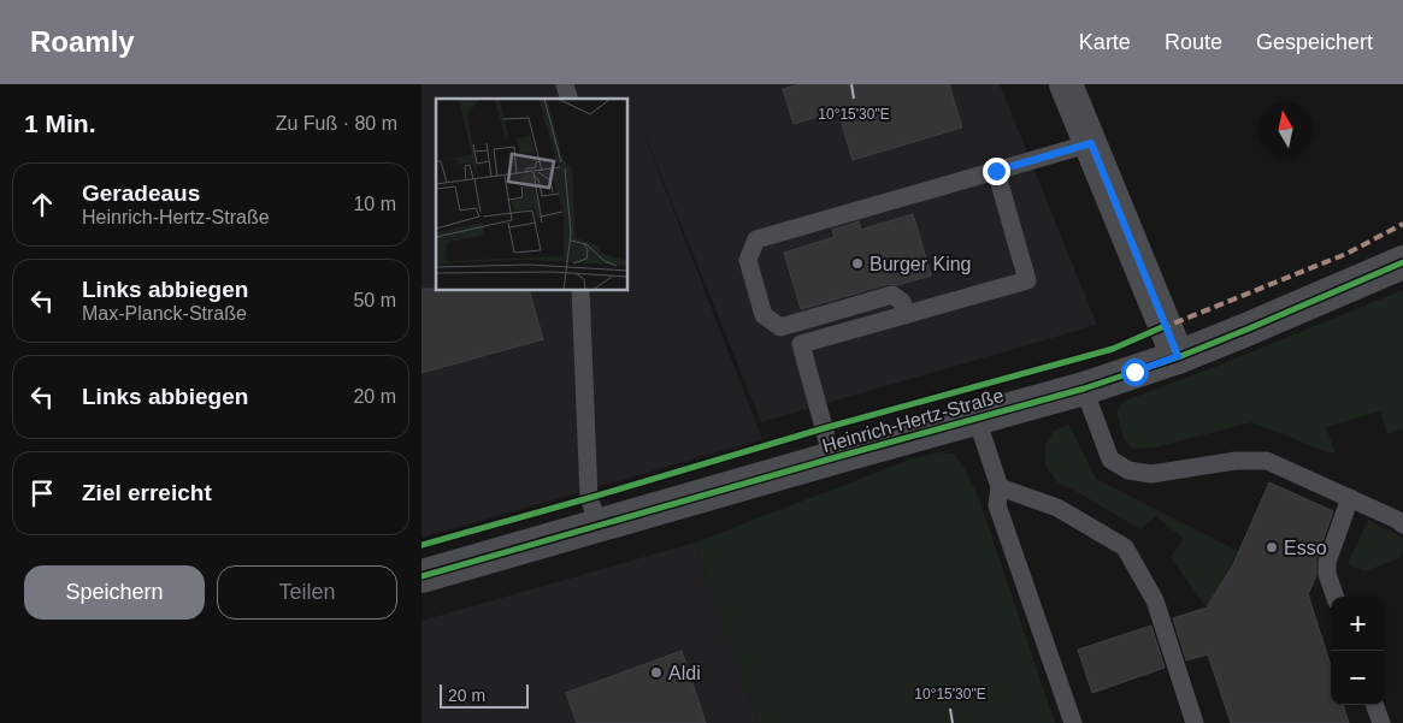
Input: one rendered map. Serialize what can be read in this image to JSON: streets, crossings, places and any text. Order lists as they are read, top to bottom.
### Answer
{
  "streets": {
    "street": ["Heinrich-Hertz-Straße"]
  },
  "places": ["Burger King", "Esso", "Aldi"],
  "scale_bar": "20 m",
  "north": "top",
  "page": {
    "header": "Roamly",
    "nav": ["Karte", "Route", "Gespeichert"],
    "heading": ["1 Min.", "Zu Fuß · 80 m"],
    "list": [
      ["Geradeaus", "Heinrich-Hertz-Straße", "10 m"],
      ["Links abbiegen", "Max-Planck-Straße", "50 m"],
      ["Links abbiegen", "20 m"],
      "Ziel erreicht"
    ],
    "buttons": ["Speichern", "Teilen"],
    "map_buttons": ["+", "−"],
    "scale": "20 m"
  },
  "coordinates": ["10°15'30\"E"]
}
